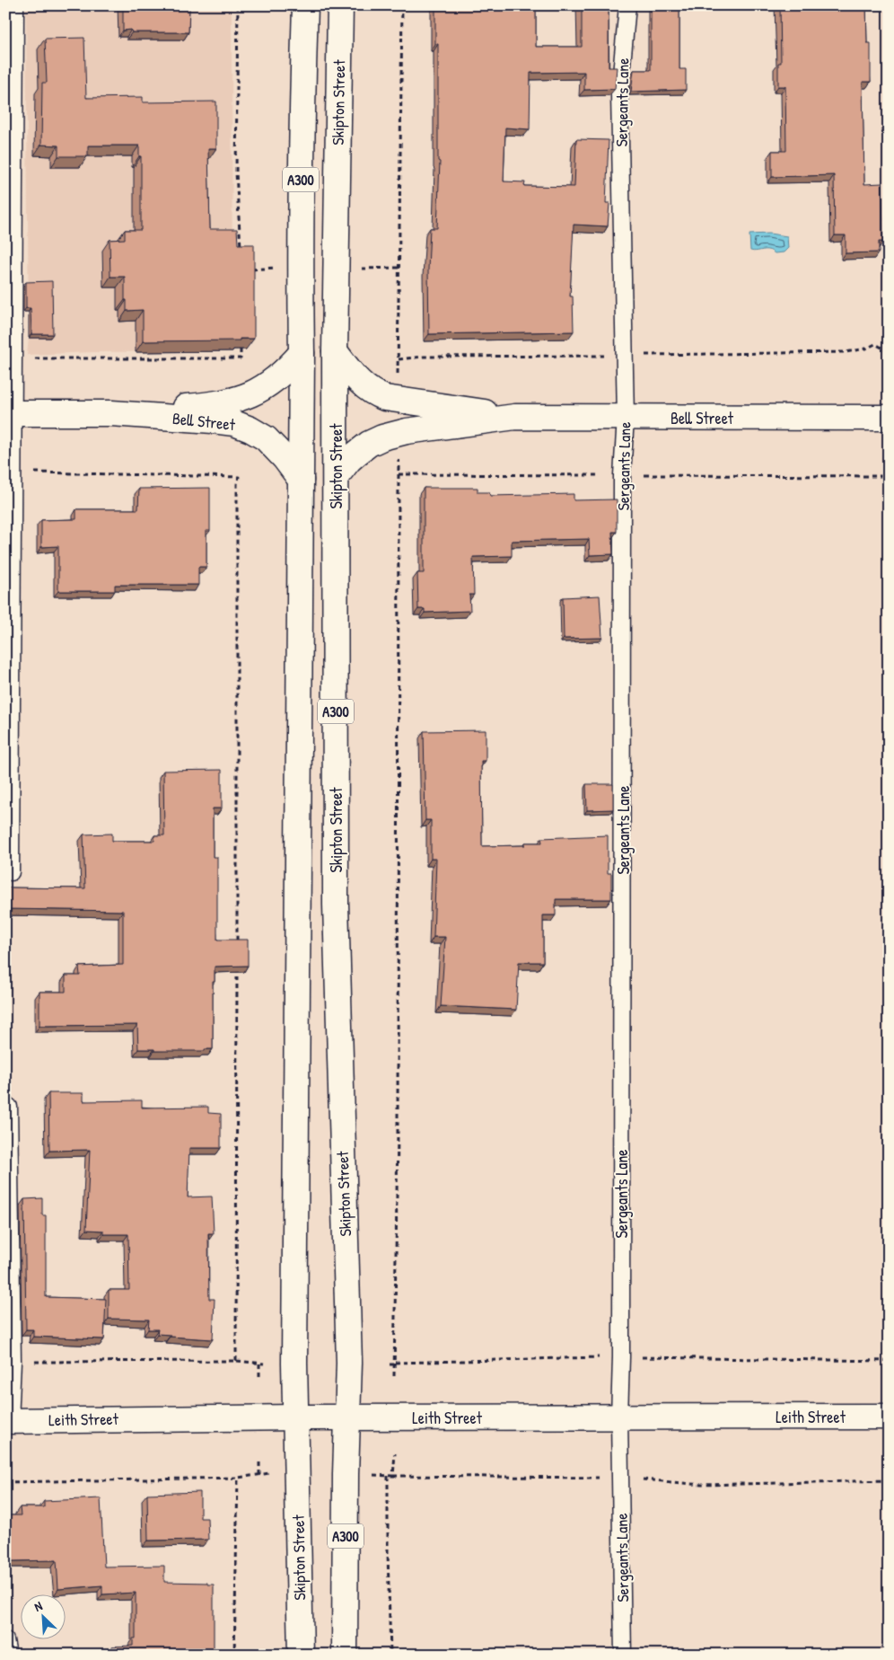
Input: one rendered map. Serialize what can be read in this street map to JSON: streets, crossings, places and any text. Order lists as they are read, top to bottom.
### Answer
{
  "streets": {
    "main road": [
      "Skipton Street",
      "A300",
      "Bell Street",
      "Leith Street"
    ],
    "lane": ["Sergeants Lane"]
  },
  "crossings": [
    ["Skipton Street", "Bell Street"],
    ["Skipton Street", "Leith Street"],
    ["Sergeants Lane", "Bell Street"],
    ["Sergeants Lane", "Leith Street"]
  ],
  "north": "top left"
}
